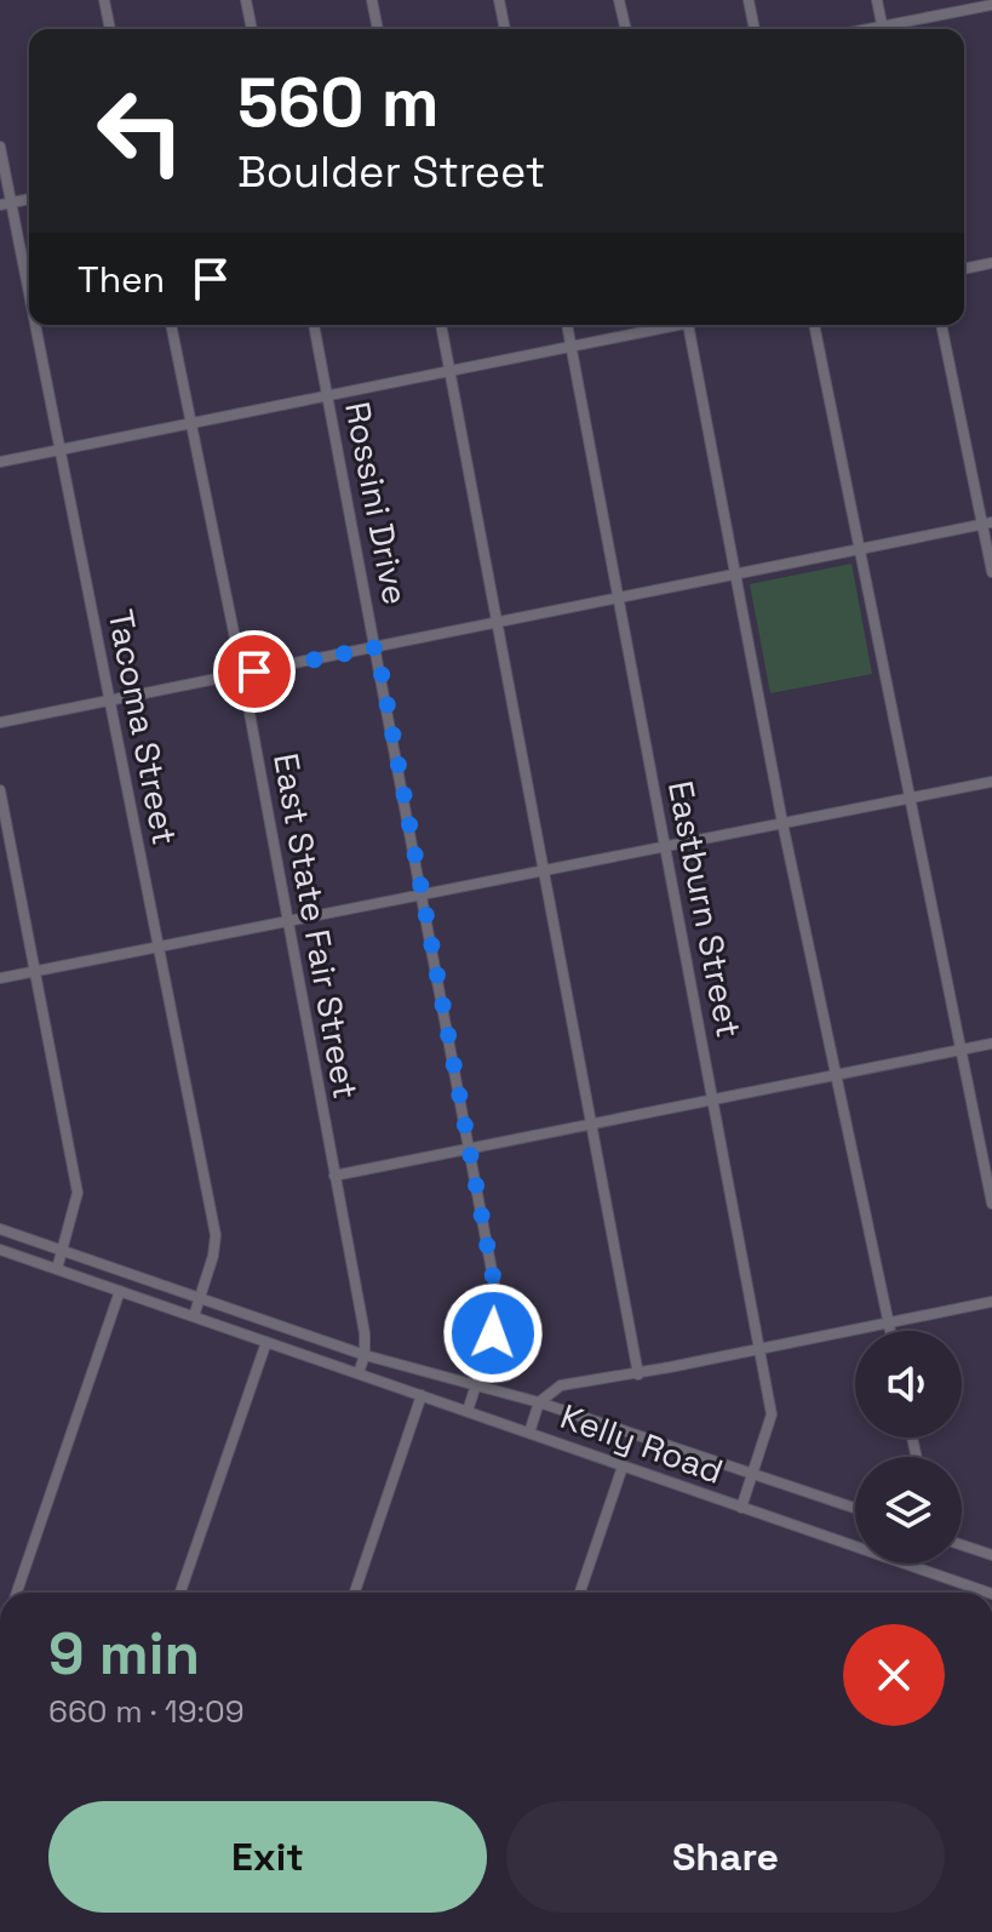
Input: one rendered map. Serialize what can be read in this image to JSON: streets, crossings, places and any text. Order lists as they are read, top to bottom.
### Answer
{
  "streets": {
    "street": [
      "Rossini Drive",
      "Tacoma Street",
      "Eastburn Street",
      "East State Fair Street",
      "Kelly Road"
    ]
  },
  "crossings": [
    ["Rossini Drive", "Kelly Road"],
    ["Tacoma Street", "Kelly Road"],
    ["Eastburn Street", "Kelly Road"],
    ["East State Fair Street", "Kelly Road"]
  ],
  "page": {
    "turn": ["560 m", "Boulder Street"],
    "then": "Then",
    "heading": ["9 min", "660 m · 19:09"],
    "buttons": ["Exit", "Share"]
  }
}
